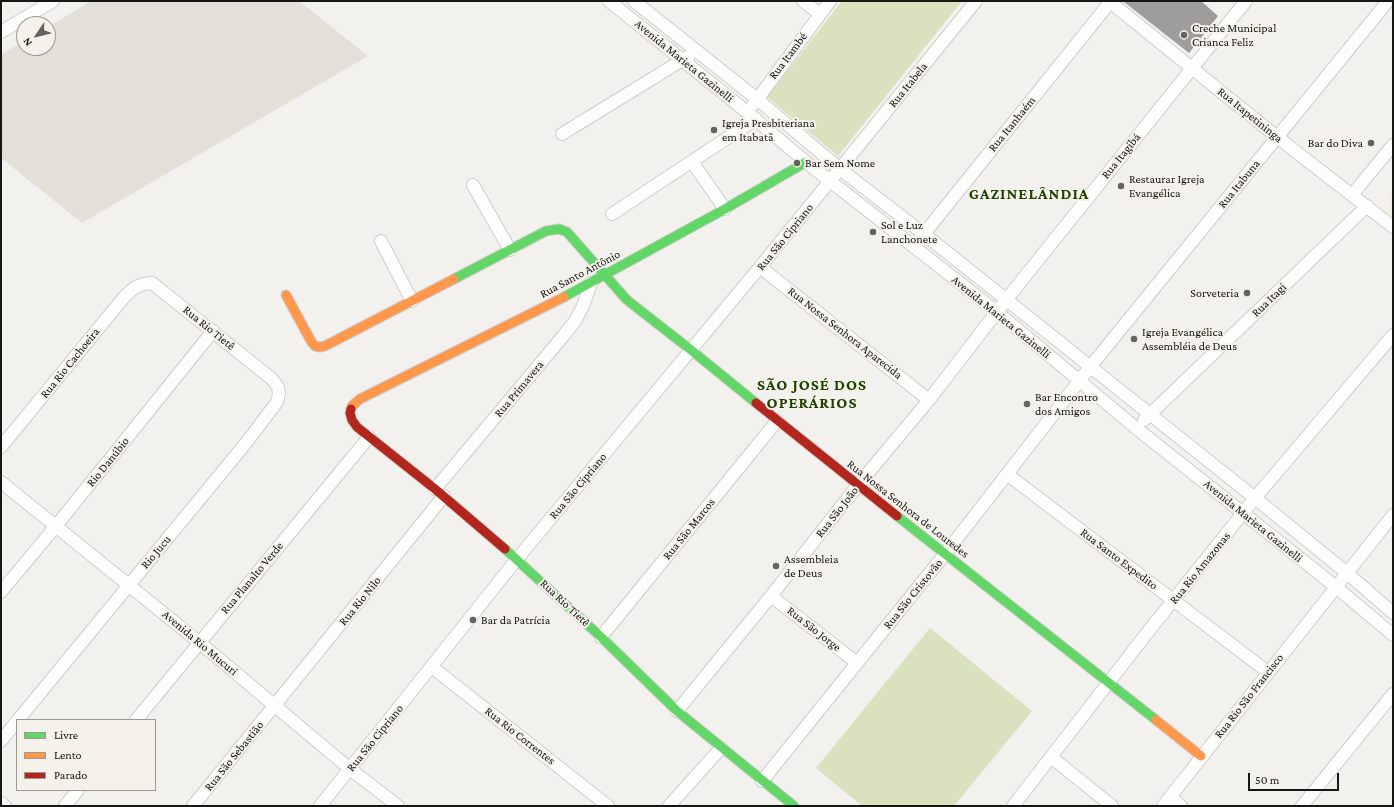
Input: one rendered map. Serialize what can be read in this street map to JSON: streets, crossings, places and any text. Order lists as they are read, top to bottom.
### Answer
{
  "streets": {
    "street": [
      "Rua Itambé",
      "Avenida Marieta Gazinelli",
      "Rua Itabela",
      "Rua Itapetininga",
      "Rua Itanhaém",
      "Rua Itagibá",
      "Rua Itabuna",
      "Rua São Cipriano",
      "Rua Santo Antônio",
      "Rua Itagi",
      "Rua Rio Tietê",
      "Rua Nossa Senhora Aparecida",
      "Rua Rio Cachoeira",
      "Rua Primavera",
      "Rio Danúbio",
      "Rua Nossa Senhora de Louredes",
      "Rua São João",
      "Rua São Marcos",
      "Rio Jucu",
      "Rua Santo Expedito",
      "Rua Rio Amazonas",
      "Rua Planalto Verde",
      "Rua São Cristovão",
      "Rua Rio Nilo",
      "Rua São Jorge",
      "Avenida Rio Mucuri",
      "Rua Rio São Francisco",
      "Rua Rio Correntes",
      "Rua São Sebastião"
    ]
  },
  "crossings": [
    ["Rua Itambé", "Avenida Marieta Gazinelli"],
    ["Avenida Marieta Gazinelli", "Rua Itabela"],
    ["Avenida Marieta Gazinelli", "Rua Itanhaém"],
    ["Avenida Marieta Gazinelli", "Rua Itagibá"],
    ["Avenida Marieta Gazinelli", "Rua Itabuna"],
    ["Avenida Marieta Gazinelli", "Rua São Cipriano"],
    ["Avenida Marieta Gazinelli", "Rua Santo Antônio"],
    ["Avenida Marieta Gazinelli", "Rua Itagi"],
    ["Avenida Marieta Gazinelli", "Rua São João"],
    ["Avenida Marieta Gazinelli", "Rua Rio Amazonas"],
    ["Avenida Marieta Gazinelli", "Rua São Cristovão"],
    ["Avenida Marieta Gazinelli", "Rua Rio São Francisco"],
    ["Rua Itabela", "Rua São Cipriano"],
    ["Rua Itapetininga", "Rua Itanhaém"],
    ["Rua Itapetininga", "Rua Itagibá"],
    ["Rua Itapetininga", "Rua Itabuna"],
    ["Rua Itapetininga", "Rua Itagi"],
    ["Rua Itagibá", "Rua São João"],
    ["Rua Itabuna", "Rua São Cristovão"],
    ["Rua São Cipriano", "Rua Rio Tietê"],
    ["Rua São Cipriano", "Rua Nossa Senhora Aparecida"],
    ["Rua São Cipriano", "Rua Nossa Senhora de Louredes"],
    ["Rua São Cipriano", "Avenida Rio Mucuri"],
    ["Rua São Cipriano", "Rua Rio Correntes"],
    ["Rua Santo Antônio", "Rua Rio Tietê"],
    ["Rua Santo Antônio", "Rua Primavera"],
    ["Rua Santo Antônio", "Rua Nossa Senhora de Louredes"],
    ["Rua Rio Tietê", "Rua Rio Cachoeira"],
    ["Rua Rio Tietê", "Rua Primavera"],
    ["Rua Rio Tietê", "Rio Danúbio"],
    ["Rua Rio Tietê", "Rua São João"],
    ["Rua Rio Tietê", "Rua São Marcos"],
    ["Rua Rio Tietê", "Rio Jucu"],
    ["Rua Rio Tietê", "Rua Planalto Verde"],
    ["Rua Rio Tietê", "Rua São Cristovão"],
    ["Rua Rio Tietê", "Rua Rio Nilo"],
    ["Rua Nossa Senhora Aparecida", "Rua São João"],
    ["Rua Primavera", "Rua Rio Nilo"],
    ["Rio Danúbio", "Avenida Rio Mucuri"],
    ["Rua Nossa Senhora de Louredes", "Rua São João"],
    ["Rua Nossa Senhora de Louredes", "Rua São Marcos"],
    ["Rua Nossa Senhora de Louredes", "Rua Rio Amazonas"],
    ["Rua Nossa Senhora de Louredes", "Rua São Cristovão"],
    ["Rua Nossa Senhora de Louredes", "Rua Rio São Francisco"],
    ["Rua São João", "Rua São Jorge"],
    ["Rio Jucu", "Avenida Rio Mucuri"],
    ["Rua Santo Expedito", "Rua Rio Amazonas"],
    ["Rua Santo Expedito", "Rua São Cristovão"],
    ["Rua Santo Expedito", "Rua Rio São Francisco"],
    ["Rua Planalto Verde", "Avenida Rio Mucuri"],
    ["Rua São Cristovão", "Rua São Jorge"],
    ["Rua Rio Nilo", "Avenida Rio Mucuri"],
    ["Rua Rio Nilo", "Rua São Sebastião"],
    ["Avenida Rio Mucuri", "Rua São Sebastião"]
  ],
  "districts": ["GAZINELÂNDIA", "SÃO JOSÉ DOS OPERÁRIOS"],
  "places": [
    "Creche Municipal Crianca Feliz",
    "Igreja Presbiteriana em Itabatã",
    "Bar do Diva",
    "Bar Sem Nome",
    "Restaurar Igreja Evangélica",
    "Sol e Luz Lanchonete",
    "Sorveteria",
    "Igreja Evangélica Assembléia de Deus",
    "Bar Encontro dos Amigos",
    "Assembleia de Deus",
    "Bar da Patrícia"
  ],
  "legend": ["Livre", "Lento", "Parado"],
  "scale_bar": "50 m",
  "north": "bottom left"
}
